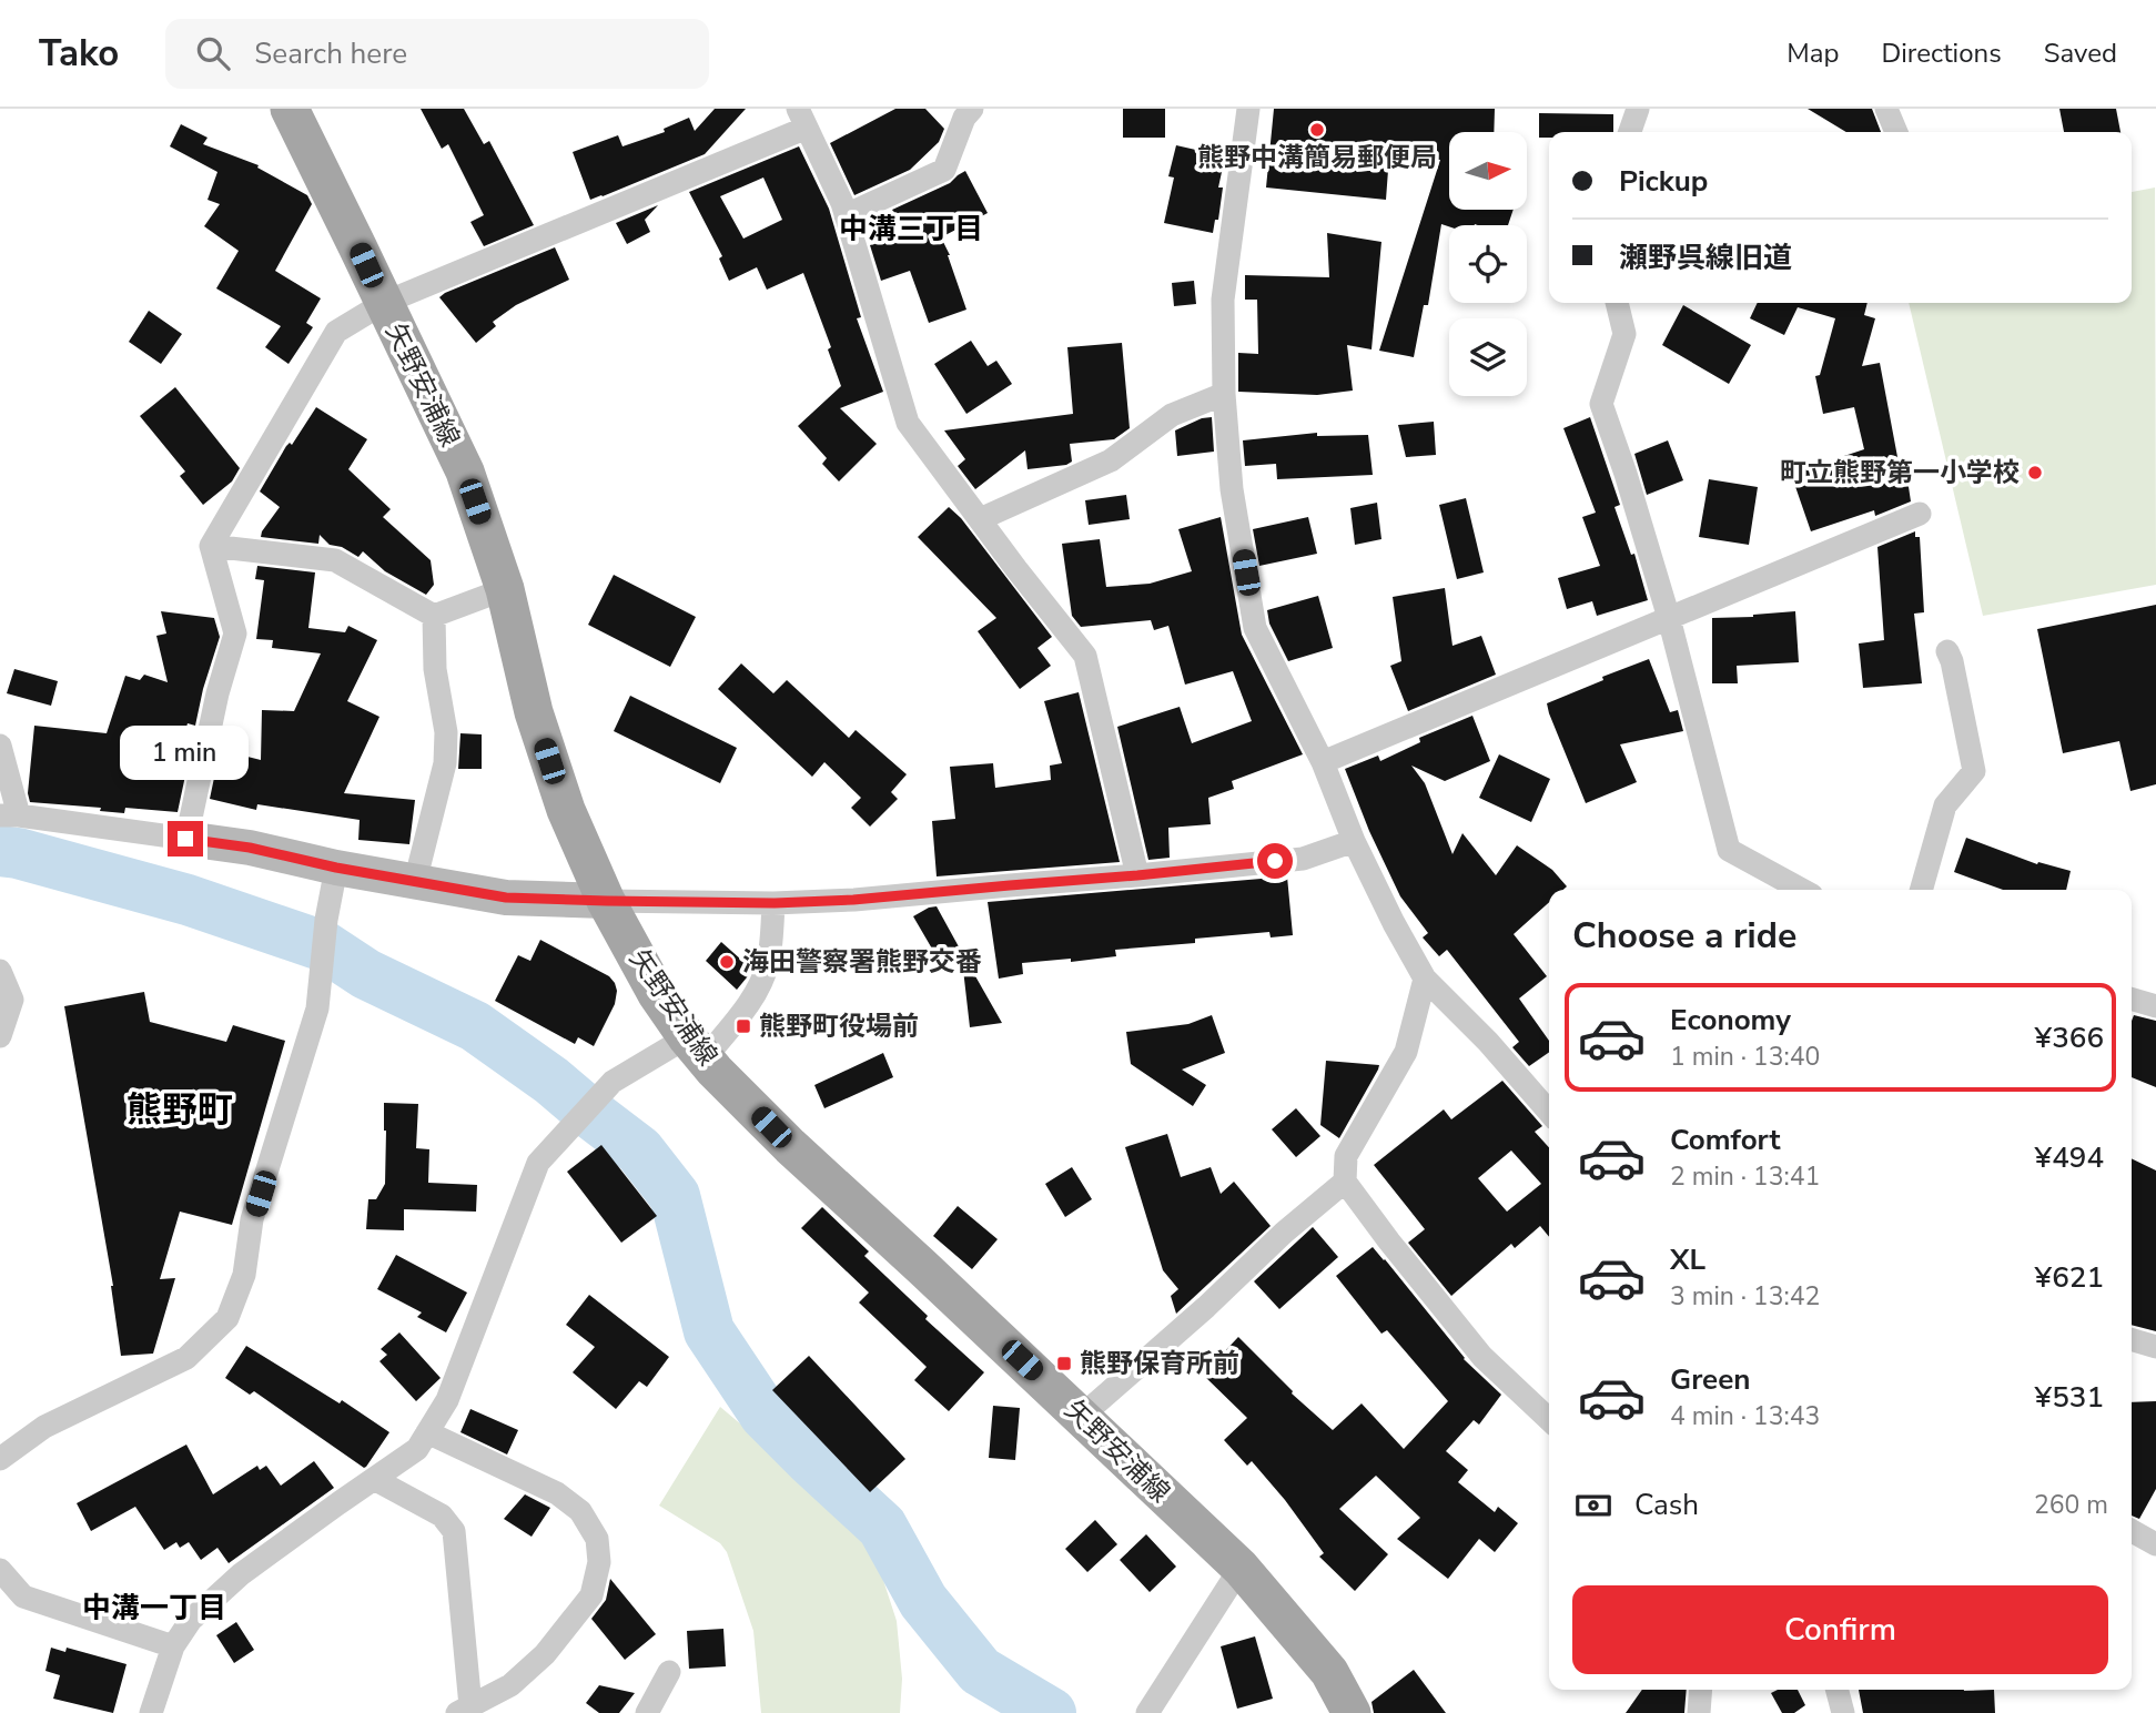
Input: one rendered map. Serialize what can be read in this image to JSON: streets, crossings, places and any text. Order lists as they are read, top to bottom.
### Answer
{
  "streets": {
    "main road": ["矢野安浦線"]
  },
  "districts": ["中溝三丁目", "熊野町", "中溝一丁目"],
  "places": {
    "other": ["熊野中溝簡易郵便局", "町立熊野第一小学校", "海田警察署熊野交番"],
    "transit": ["熊野町役場前", "熊野保育所前"]
  },
  "north": "right",
  "page": {
    "header": "Tako",
    "search": "Search here",
    "nav": ["Map", "Directions", "Saved"],
    "banner": ["Pickup", "瀬野呉線旧道"],
    "bubble": "1 min",
    "heading": "Choose a ride",
    "list": [
      {
        "name": "Economy",
        "note": "1 min · 13:40",
        "value": "¥366"
      },
      {
        "name": "Comfort",
        "note": "2 min · 13:41",
        "value": "¥494"
      },
      {
        "name": "XL",
        "note": "3 min · 13:42",
        "value": "¥621"
      },
      {
        "name": "Green",
        "note": "4 min · 13:43",
        "value": "¥531"
      }
    ],
    "pay": ["Cash", "260 m"],
    "buttons": "Confirm"
  }
}
